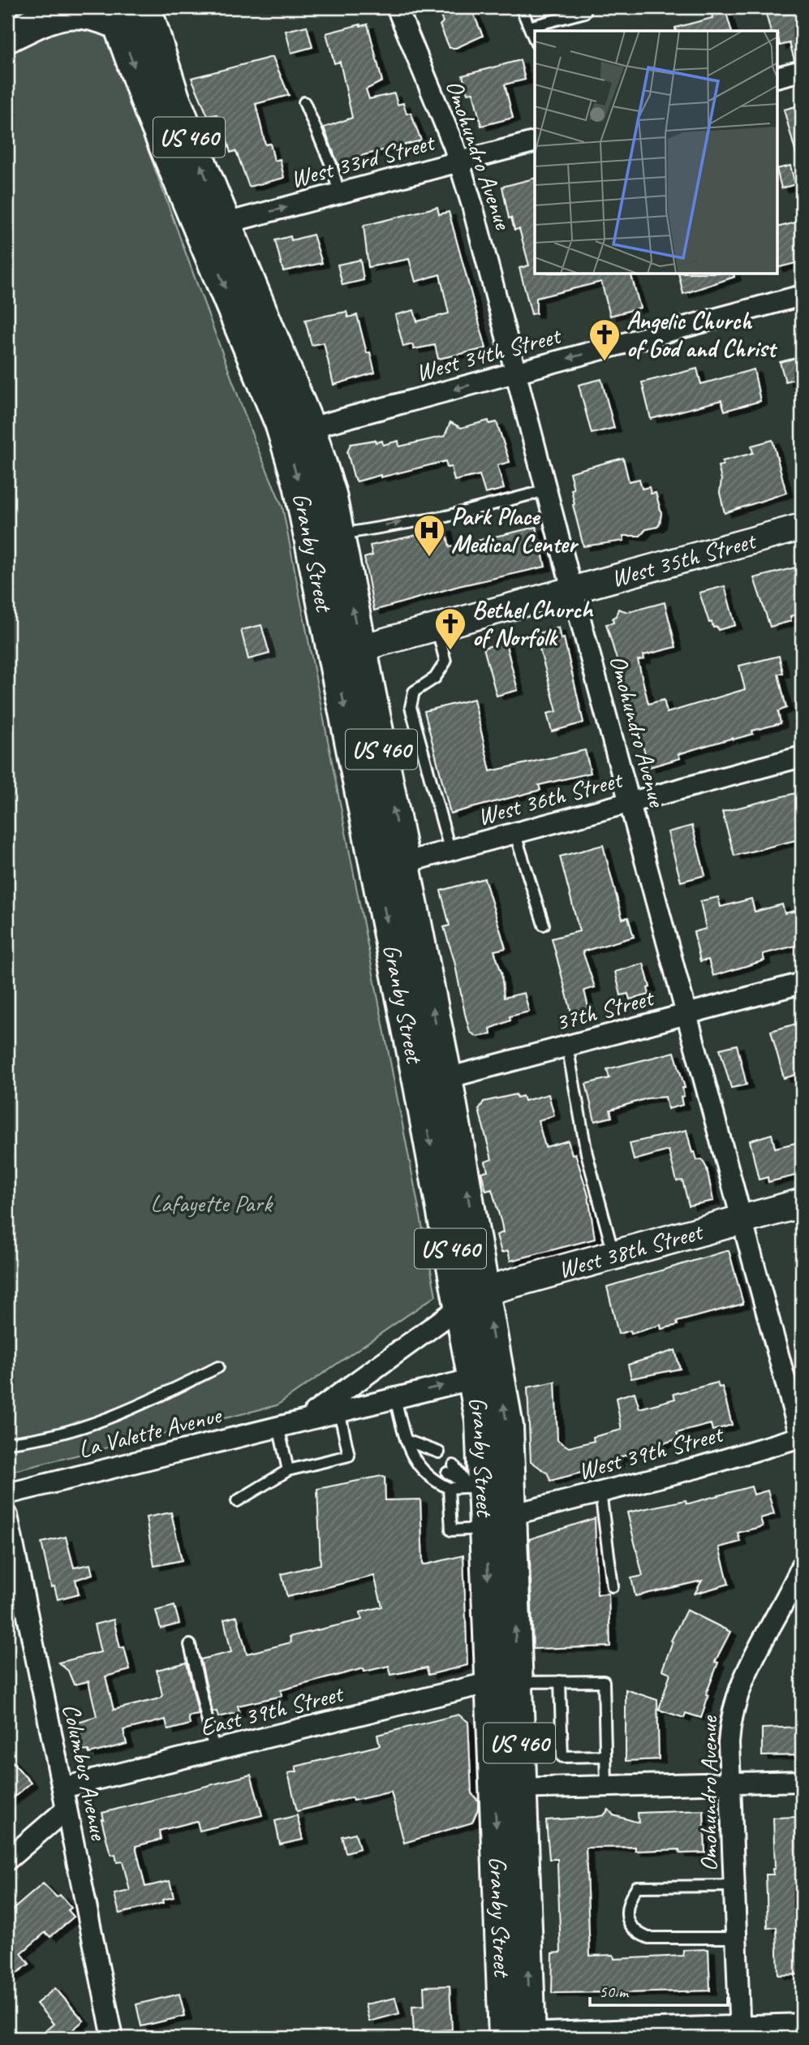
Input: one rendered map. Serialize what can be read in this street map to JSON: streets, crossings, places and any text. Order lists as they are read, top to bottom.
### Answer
{
  "streets": {
    "main road": ["US 460", "Granby Street", "West 38th Street"],
    "street": [
      "Omohundro Avenue",
      "West 33rd Street",
      "West 34th Street",
      "West 35th Street",
      "West 36th Street",
      "37th Street",
      "La Valette Avenue",
      "West 39th Street",
      "East 39th Street",
      "Columbus Avenue"
    ]
  },
  "crossings": [
    ["Omohundro Avenue", "West 33rd Street"],
    ["Omohundro Avenue", "West 34th Street"],
    ["Omohundro Avenue", "West 35th Street"],
    ["Omohundro Avenue", "West 36th Street"],
    ["Omohundro Avenue", "37th Street"],
    ["Omohundro Avenue", "West 38th Street"],
    ["Omohundro Avenue", "West 39th Street"],
    ["West 33rd Street", "Granby Street"],
    ["West 34th Street", "Granby Street"],
    ["Granby Street", "West 35th Street"],
    ["Granby Street", "West 36th Street"],
    ["Granby Street", "37th Street"],
    ["Granby Street", "West 38th Street"],
    ["Granby Street", "La Valette Avenue"],
    ["Granby Street", "West 39th Street"],
    ["Granby Street", "East 39th Street"],
    ["West 38th Street", "La Valette Avenue"],
    ["East 39th Street", "Columbus Avenue"]
  ],
  "one_way": ["West 33rd Street", "West 34th Street"],
  "parks": ["Lafayette Park"],
  "places": {
    "church": ["Angelic Church of God and Christ", "Bethel Church of Norfolk"],
    "hospital": ["Park Place Medical Center"]
  },
  "scale_bar": "50 m"
}
